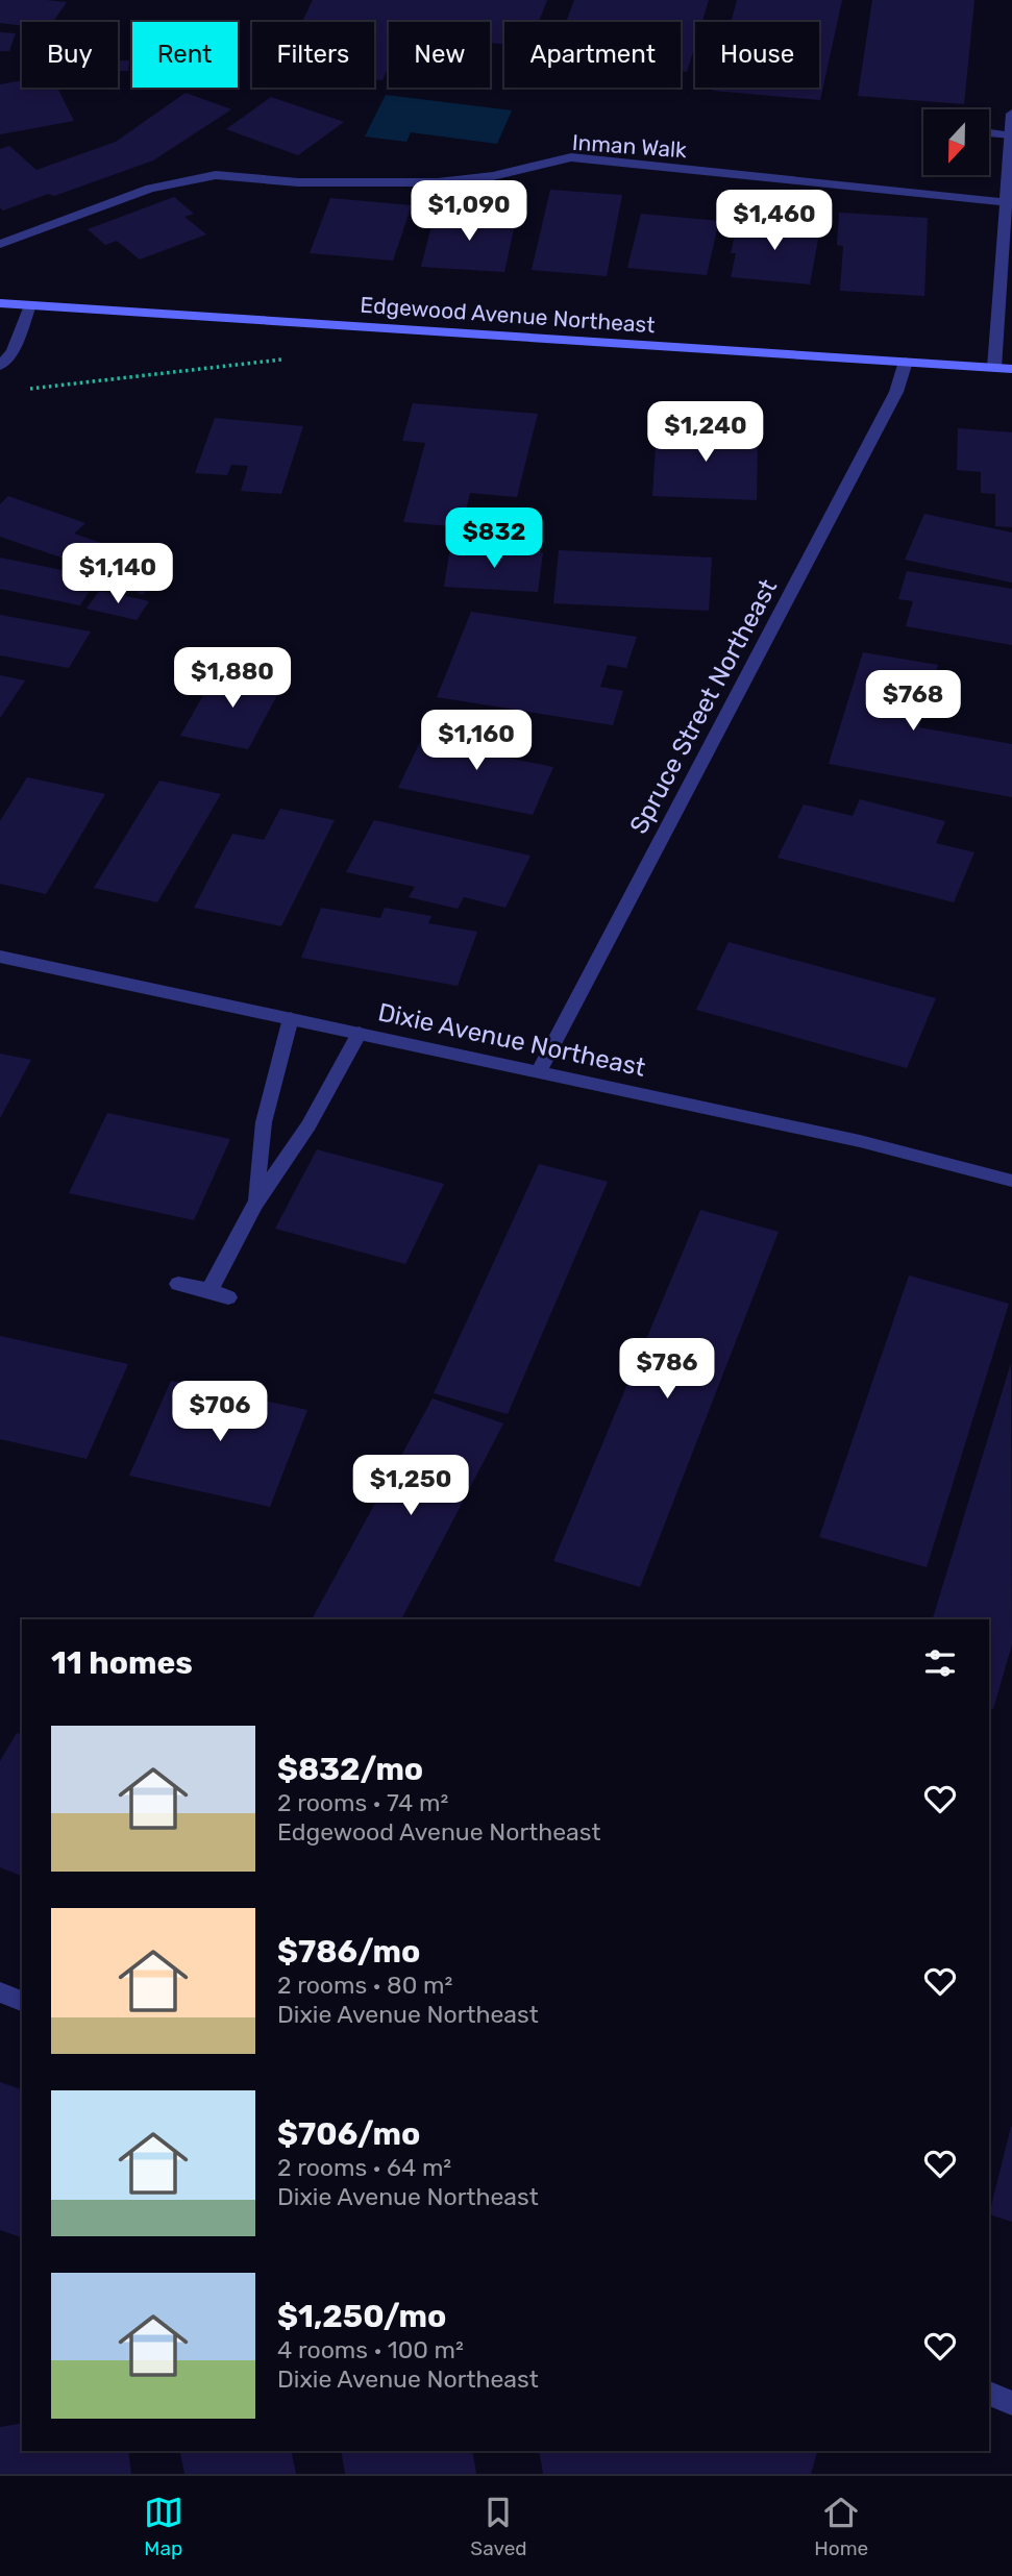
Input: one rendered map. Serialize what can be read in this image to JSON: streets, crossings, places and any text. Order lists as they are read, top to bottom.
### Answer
{
  "streets": {
    "main road": ["Edgewood Avenue Northeast"],
    "street": ["Inman Walk", "Spruce Street Northeast", "Dixie Avenue Northeast"]
  },
  "crossings": [
    ["Edgewood Avenue Northeast", "Spruce Street Northeast"],
    ["Spruce Street Northeast", "Dixie Avenue Northeast"]
  ],
  "north": "bottom",
  "page": {
    "chip": [
      "Buy",
      "Rent",
      "Filters",
      "New",
      "Apartment",
      "House"
    ],
    "price": [
      "$1,090",
      "$1,460",
      "$1,240",
      "$832",
      "$1,140",
      "$1,880",
      "$768",
      "$1,160",
      "$786",
      "$706",
      "$1,250"
    ],
    "heading": "11 homes",
    "list": [
      {
        "name": "$832/mo",
        "note": "2 rooms · 74 m² · Edgewood Avenue Northeast"
      },
      {
        "name": "$786/mo",
        "note": "2 rooms · 80 m² · Dixie Avenue Northeast"
      },
      {
        "name": "$706/mo",
        "note": "2 rooms · 64 m² · Dixie Avenue Northeast"
      },
      {
        "name": "$1,250/mo",
        "note": "4 rooms · 100 m² · Dixie Avenue Northeast"
      }
    ],
    "tabs": ["Map", "Saved", "Home"]
  }
}
